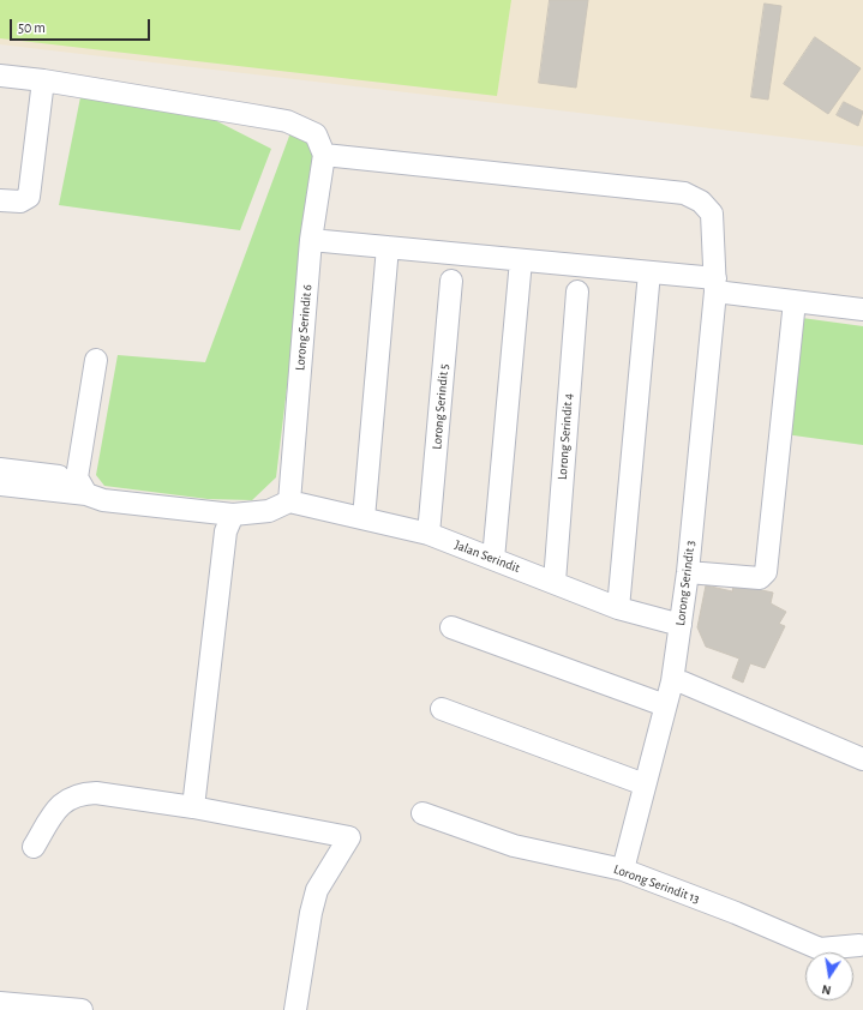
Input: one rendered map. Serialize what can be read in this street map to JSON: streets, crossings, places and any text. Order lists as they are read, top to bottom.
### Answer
{
  "streets": {
    "street": [
      "Lorong Serindit 6",
      "Lorong Serindit 5",
      "Lorong Serindit 4",
      "Jalan Serindit",
      "Lorong Serindit 3",
      "Lorong Serindit 13"
    ]
  },
  "crossings": [
    ["Lorong Serindit 6", "Jalan Serindit"],
    ["Lorong Serindit 6", "Lorong Serindit 3"],
    ["Lorong Serindit 5", "Jalan Serindit"],
    ["Lorong Serindit 4", "Jalan Serindit"],
    ["Jalan Serindit", "Lorong Serindit 3"],
    ["Lorong Serindit 3", "Lorong Serindit 13"]
  ],
  "scale_bar": "50 m",
  "north": "bottom"
}
